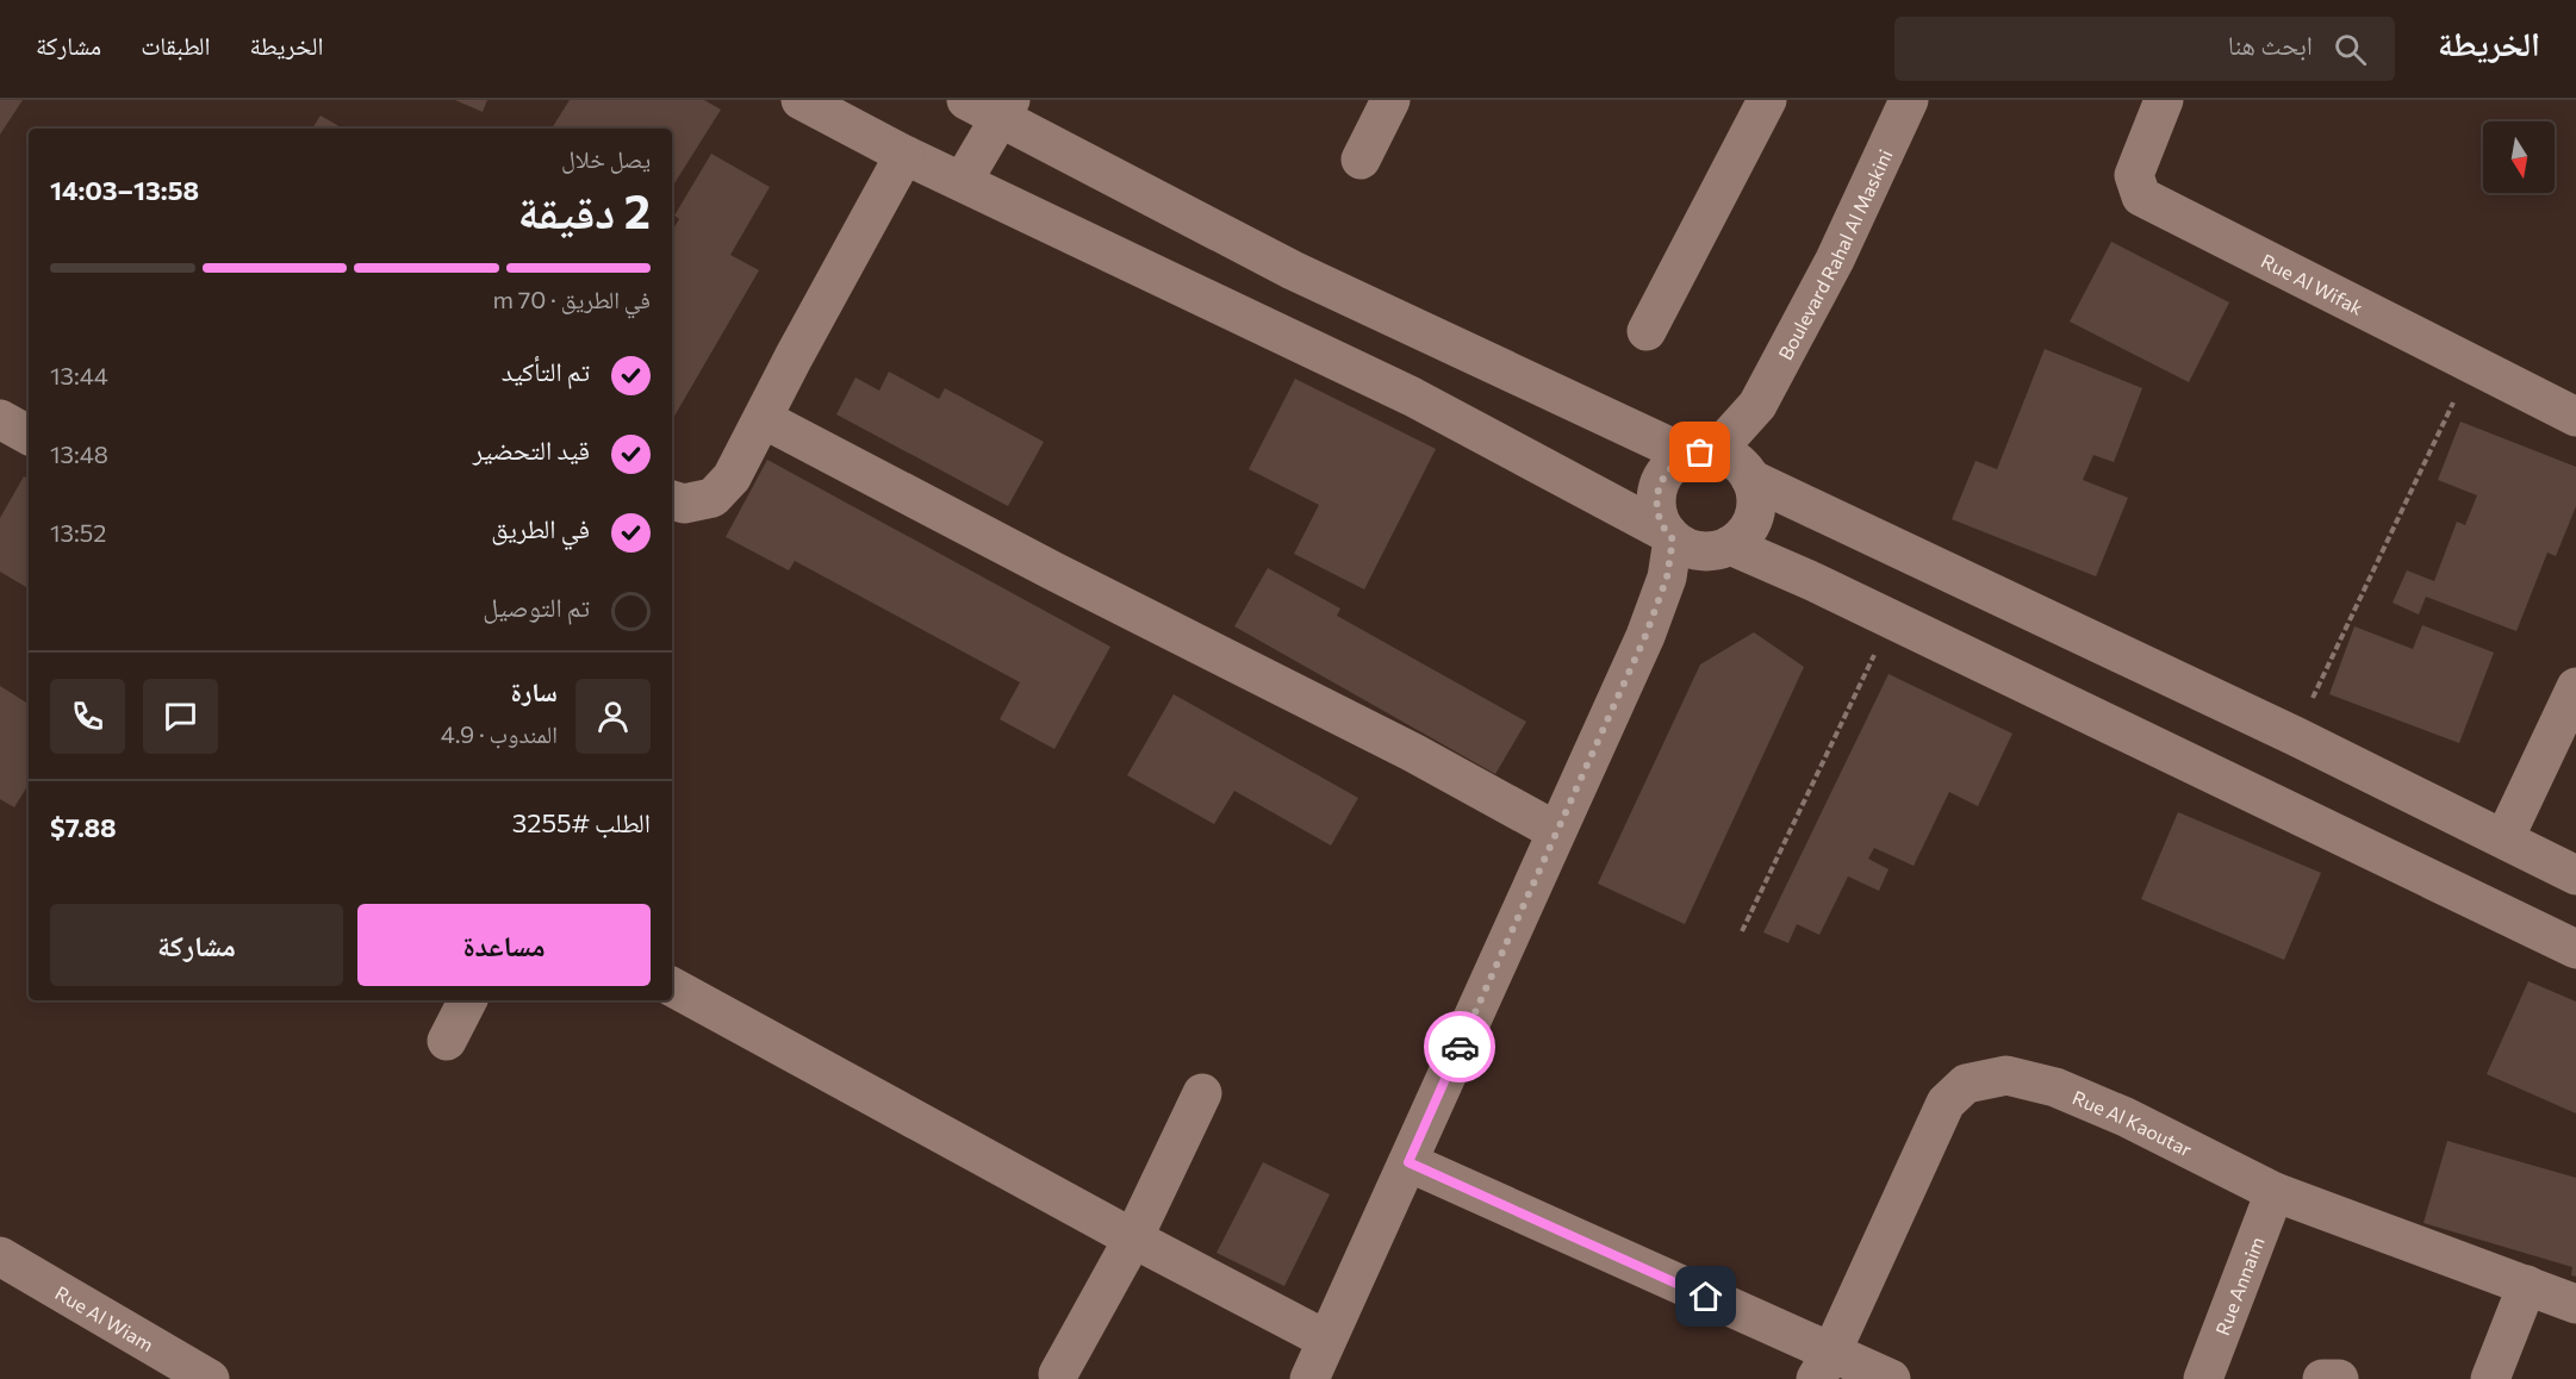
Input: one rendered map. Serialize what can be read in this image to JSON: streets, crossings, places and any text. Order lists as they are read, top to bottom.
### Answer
{
  "streets": {
    "street": [
      "Boulevard Rahal Al Maskini",
      "Rue Al Wifak",
      "Rue Al Kaoutar",
      "Rue Annaim",
      "Rue Al Wiam"
    ]
  },
  "crossings": [
    ["Rue Al Kaoutar", "Rue Annaim"]
  ],
  "north": "bottom",
  "page": {
    "header": "الخريطة",
    "search": "ابحث هنا",
    "nav": ["الخريطة", "الطبقات", "مشاركة"],
    "heading": ["2 دقيقة", "يصل خلال", "13:58–14:03"],
    "panel": [
      "سارة",
      "المندوب · 4.9",
      "الطلب #3255",
      "$7.88"
    ],
    "bar": "في الطريق · 70 m",
    "list": [
      ["تم التأكيد", "13:44"],
      ["قيد التحضير", "13:48"],
      ["في الطريق", "13:52"],
      "تم التوصيل"
    ],
    "buttons": ["مساعدة", "مشاركة"]
  }
}
